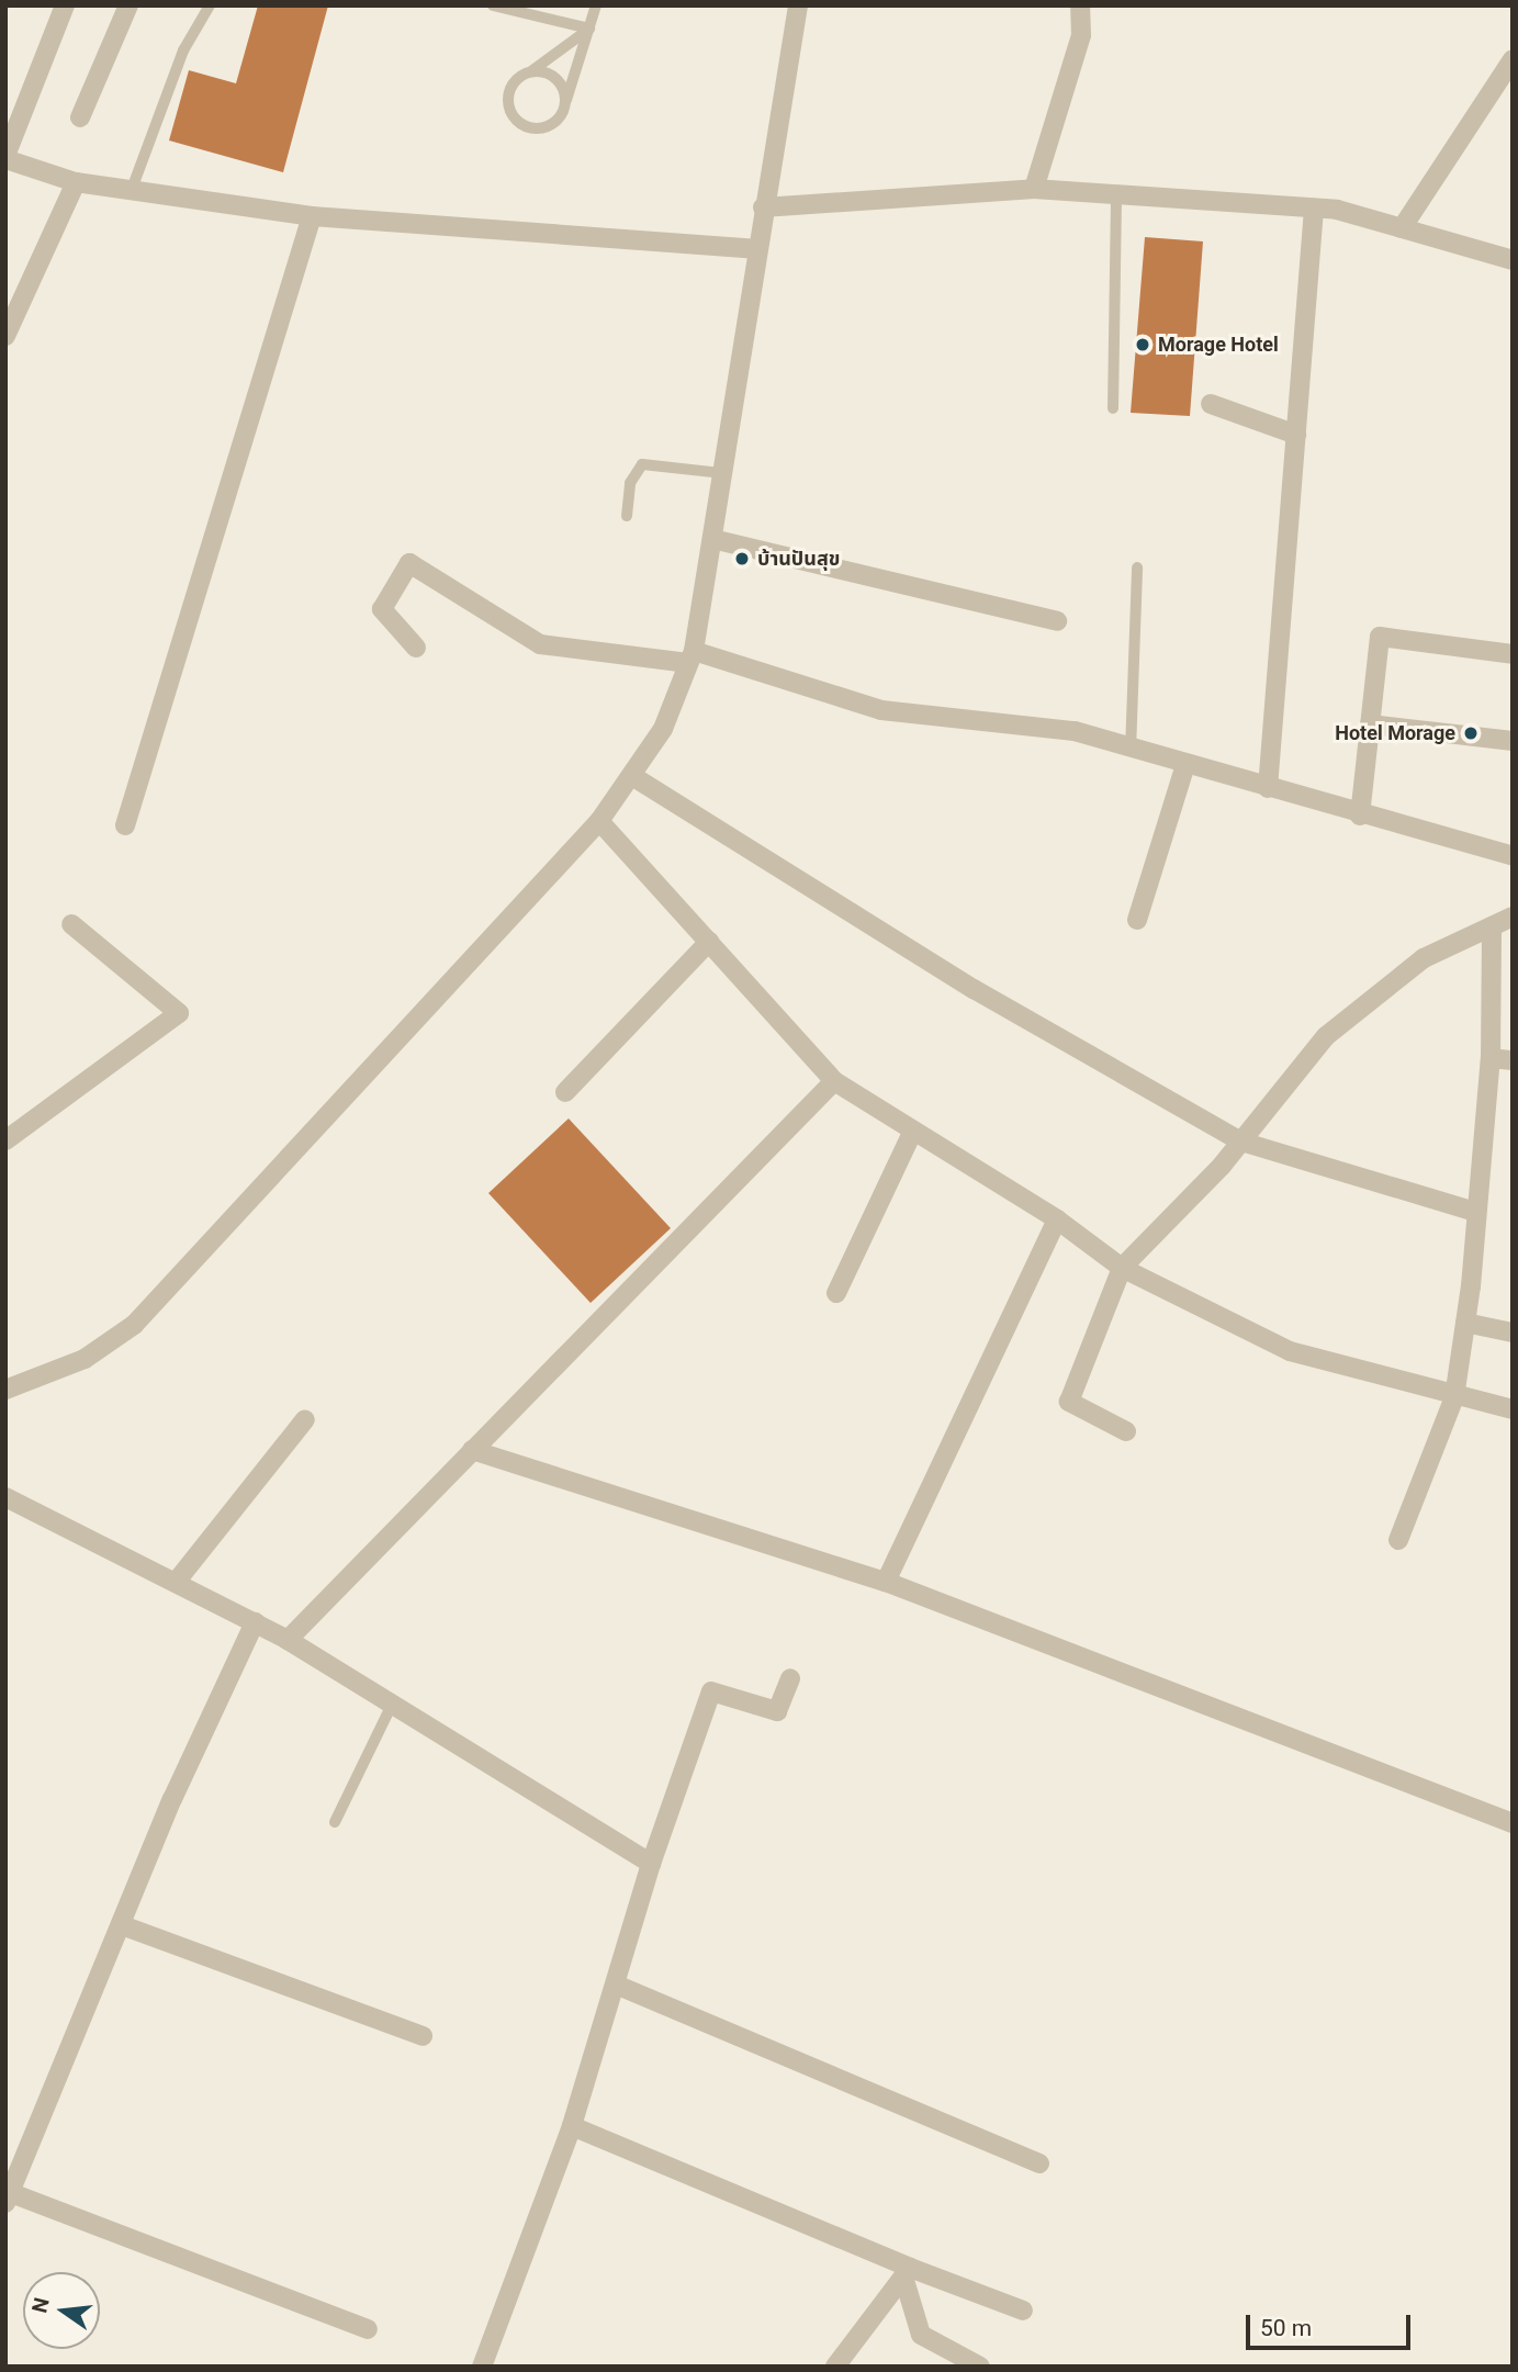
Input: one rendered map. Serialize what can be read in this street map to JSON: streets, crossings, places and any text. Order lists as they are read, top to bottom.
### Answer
{
  "places": ["Morage Hotel", "บ้านปันสุข", "Hotel Morage"],
  "scale_bar": "50 m",
  "north": "left"
}
